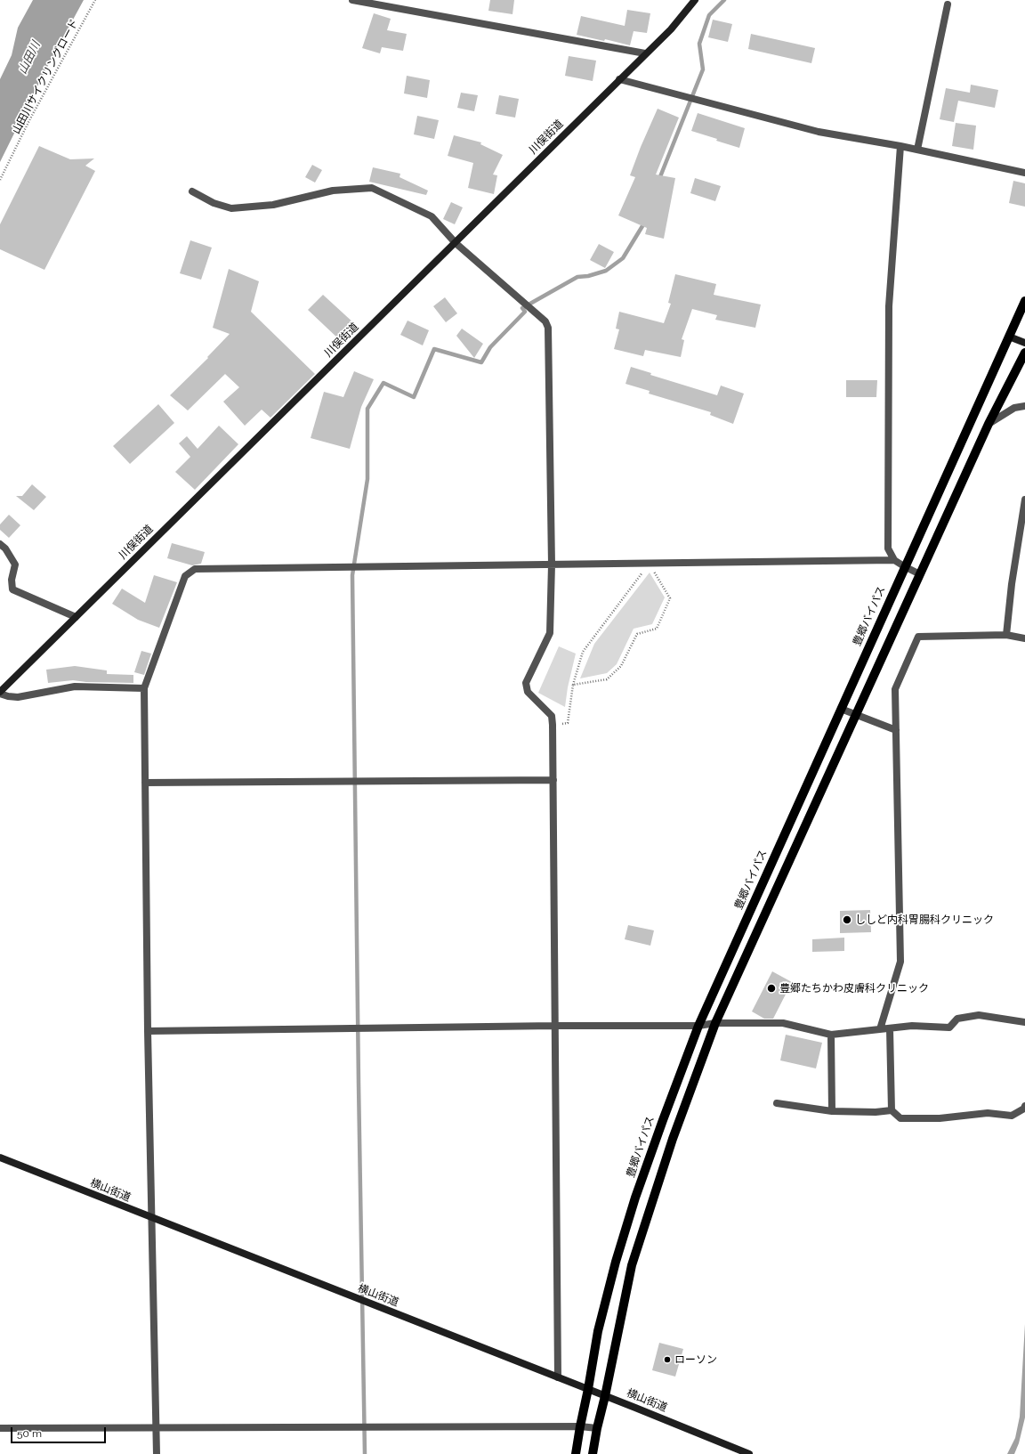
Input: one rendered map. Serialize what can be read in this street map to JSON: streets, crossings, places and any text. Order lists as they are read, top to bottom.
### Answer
{
  "streets": {
    "main road": ["川俣街道", "豊郷バイパス", "横山街道"],
    "path": ["山田川サイクリングロード"]
  },
  "crossings": [
    ["豊郷バイパス", "横山街道"]
  ],
  "water": ["山田川"],
  "places": ["ししど内科胃腸科クリニック", "豊郷たちかわ皮膚科クリニック", "ローソン"],
  "scale_bar": "50 m"
}
